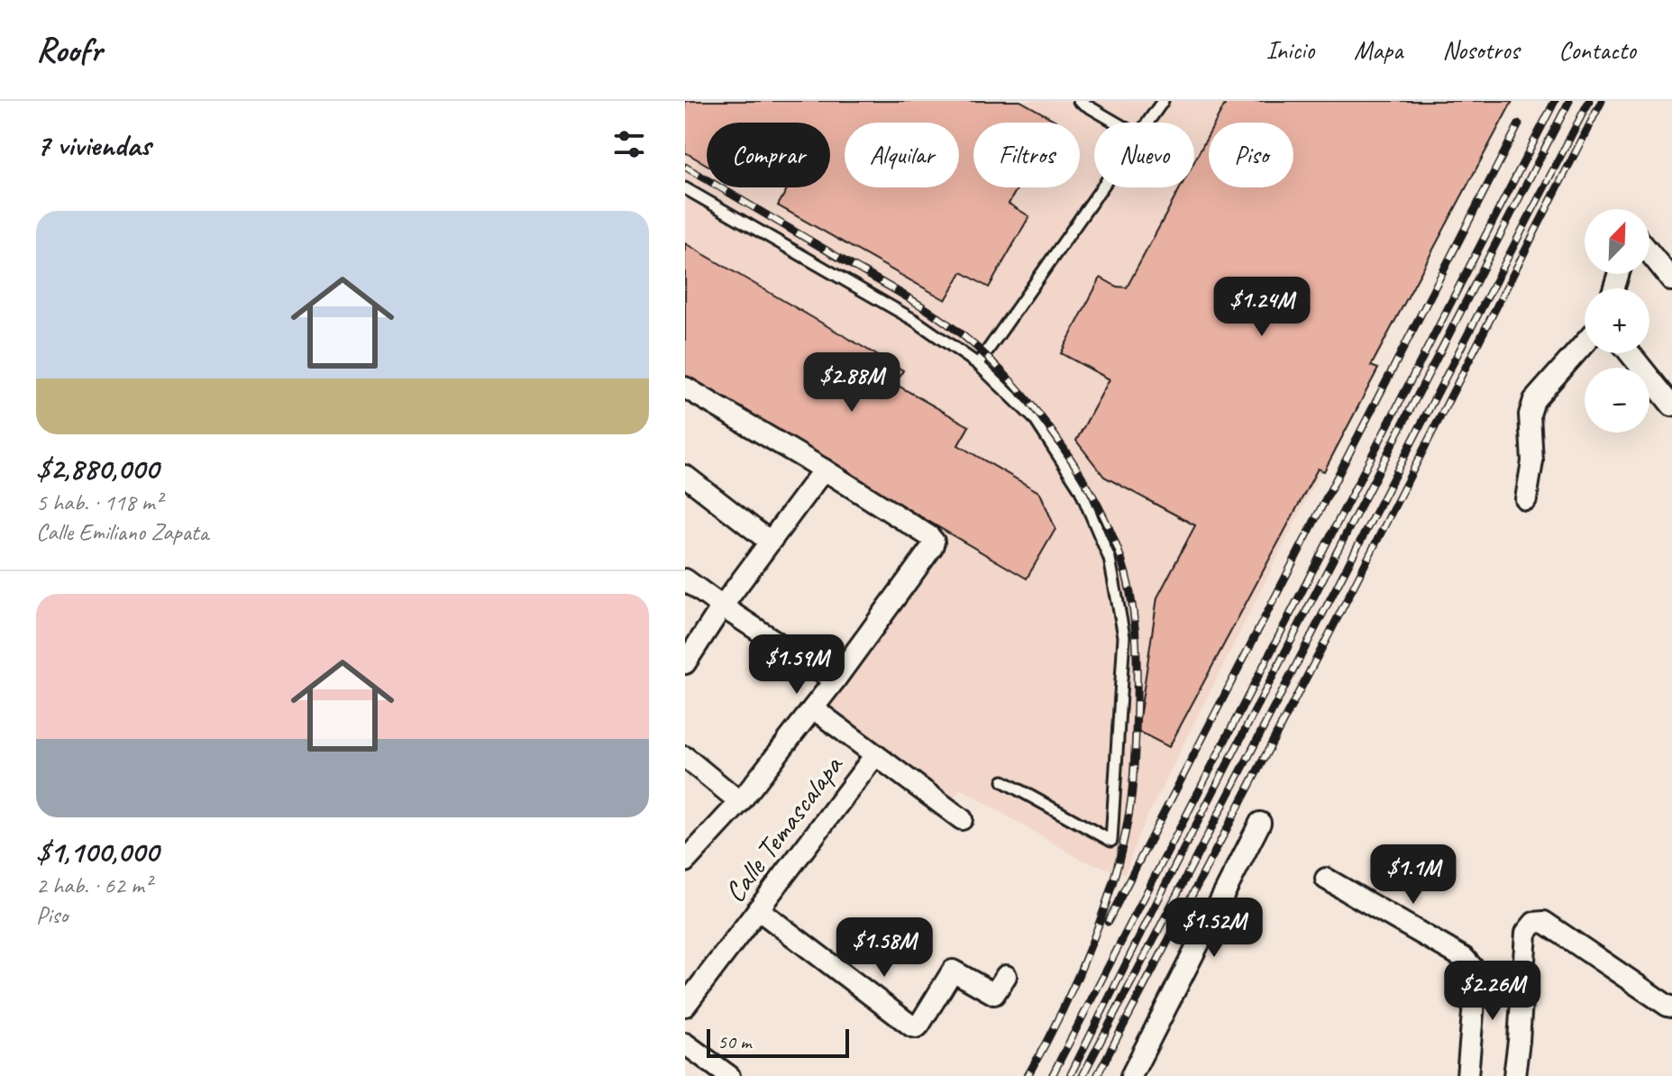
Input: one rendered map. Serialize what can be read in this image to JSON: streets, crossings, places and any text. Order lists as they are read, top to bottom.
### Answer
{
  "streets": {
    "street": ["Calle Temascalapa"]
  },
  "scale_bar": "50 m",
  "north": "top right",
  "page": {
    "header": "Roofr",
    "nav": [
      "Inicio",
      "Mapa",
      "Nosotros",
      "Contacto"
    ],
    "heading": "7 viviendas",
    "chip": [
      "Comprar",
      "Alquilar",
      "Filtros",
      "Nuevo",
      "Piso"
    ],
    "list": [
      {
        "name": "$2,880,000",
        "note": "5 hab. · 118 m² · Calle Emiliano Zapata"
      },
      {
        "name": "$1,100,000",
        "note": "2 hab. · 62 m² · Piso"
      }
    ],
    "map_buttons": ["+", "−"],
    "price": [
      "$1.24M",
      "$2.88M",
      "$1.59M",
      "$1.1M",
      "$1.52M",
      "$1.58M",
      "$2.26M"
    ],
    "scale": "50 m"
  }
}
